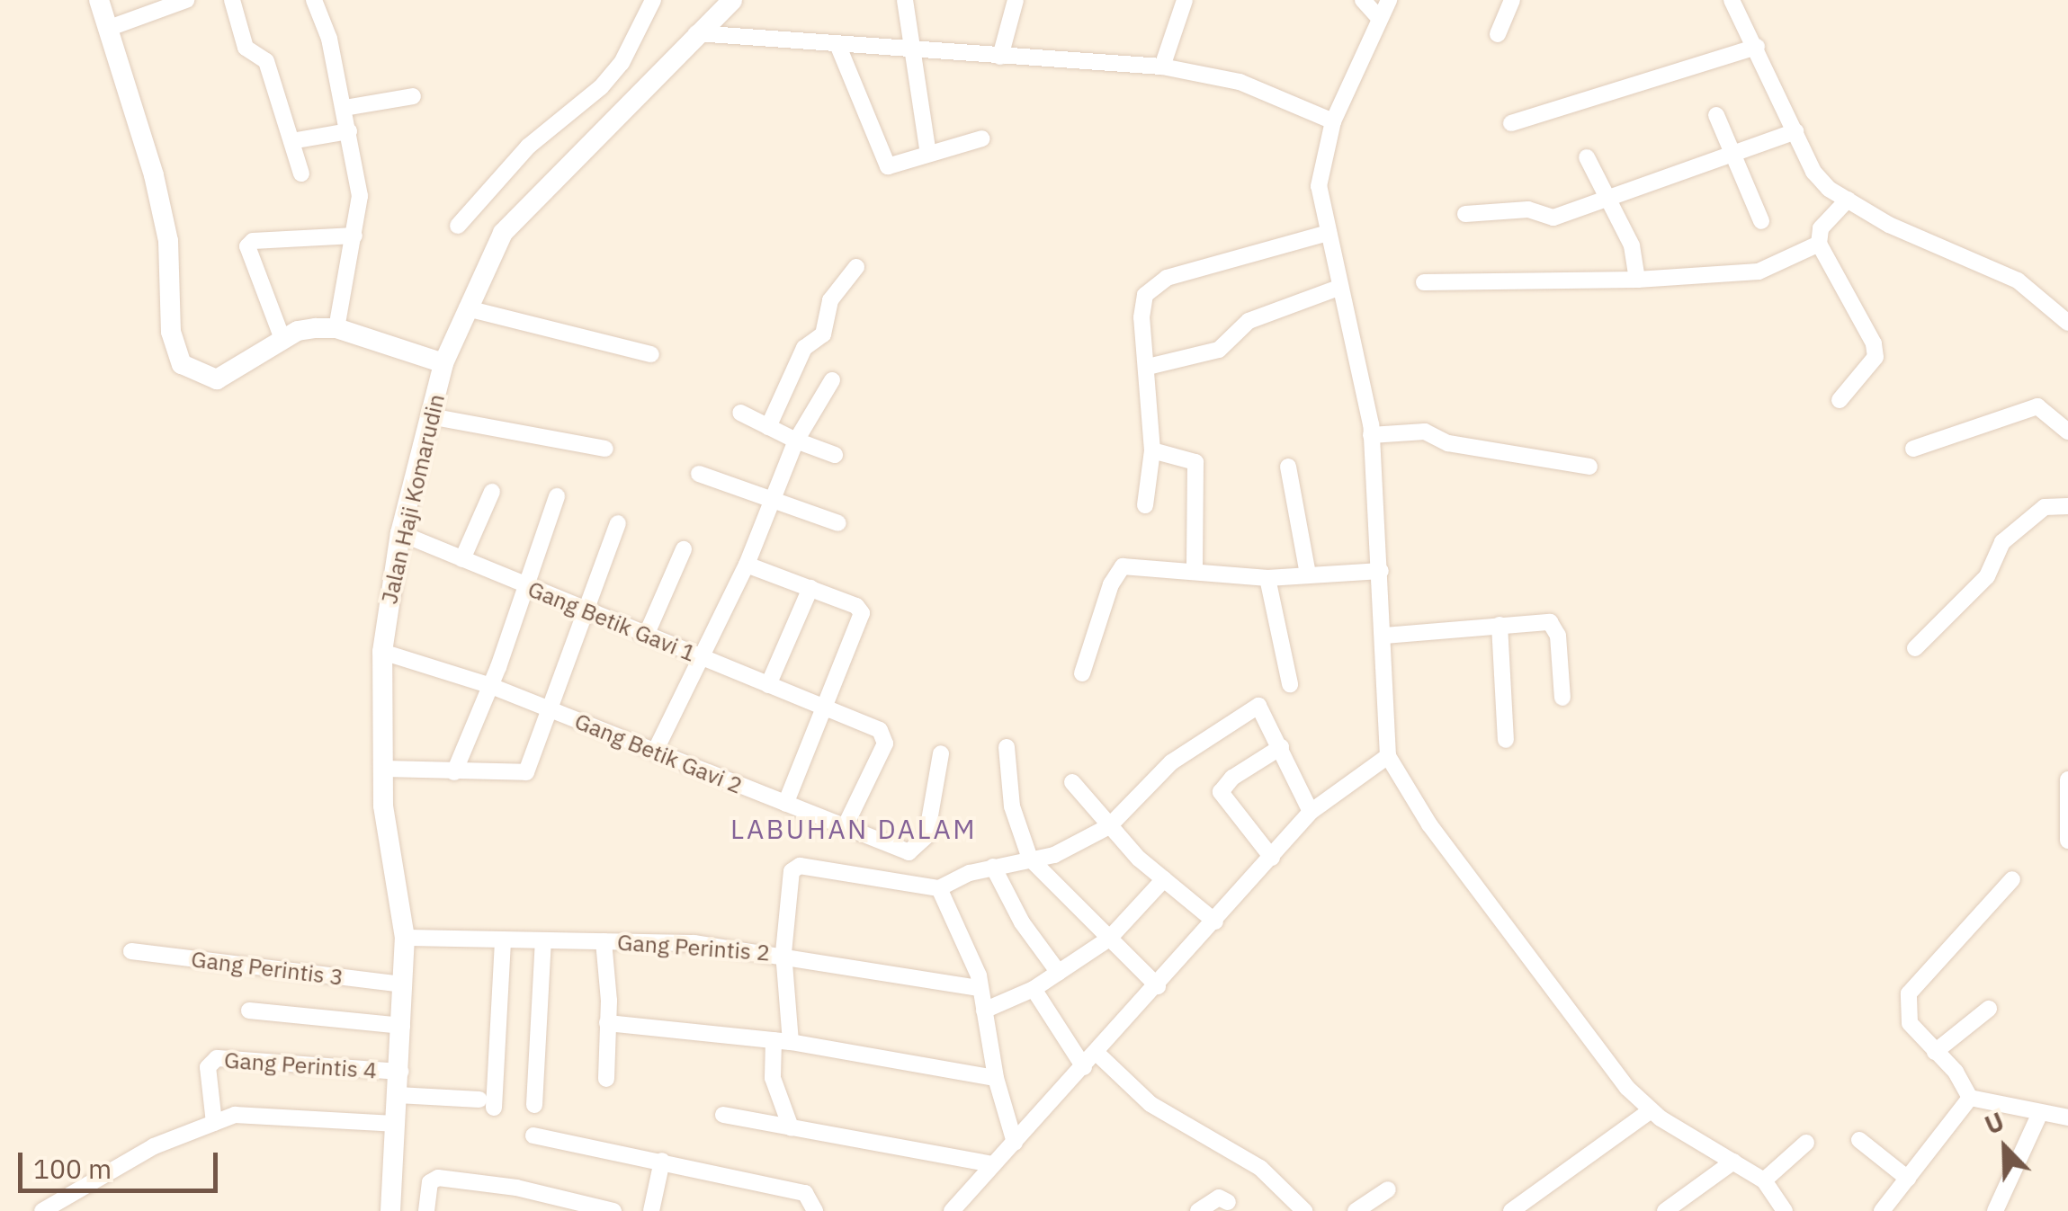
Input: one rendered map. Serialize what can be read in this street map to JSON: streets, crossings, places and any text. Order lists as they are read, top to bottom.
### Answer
{
  "streets": {
    "street": [
      "Jalan Haji Komarudin",
      "Gang Betik Gavi 1",
      "Gang Betik Gavi 2",
      "Gang Perintis 2",
      "Gang Perintis 3",
      "Gang Perintis 4"
    ]
  },
  "crossings": [
    ["Jalan Haji Komarudin", "Gang Betik Gavi 1"],
    ["Jalan Haji Komarudin", "Gang Betik Gavi 2"],
    ["Jalan Haji Komarudin", "Gang Perintis 2"],
    ["Jalan Haji Komarudin", "Gang Perintis 3"],
    ["Jalan Haji Komarudin", "Gang Perintis 4"],
    ["Gang Betik Gavi 1", "Gang Betik Gavi 2"]
  ],
  "districts": ["LABUHAN DALAM"],
  "scale_bar": "100 m",
  "north": "top left"
}
